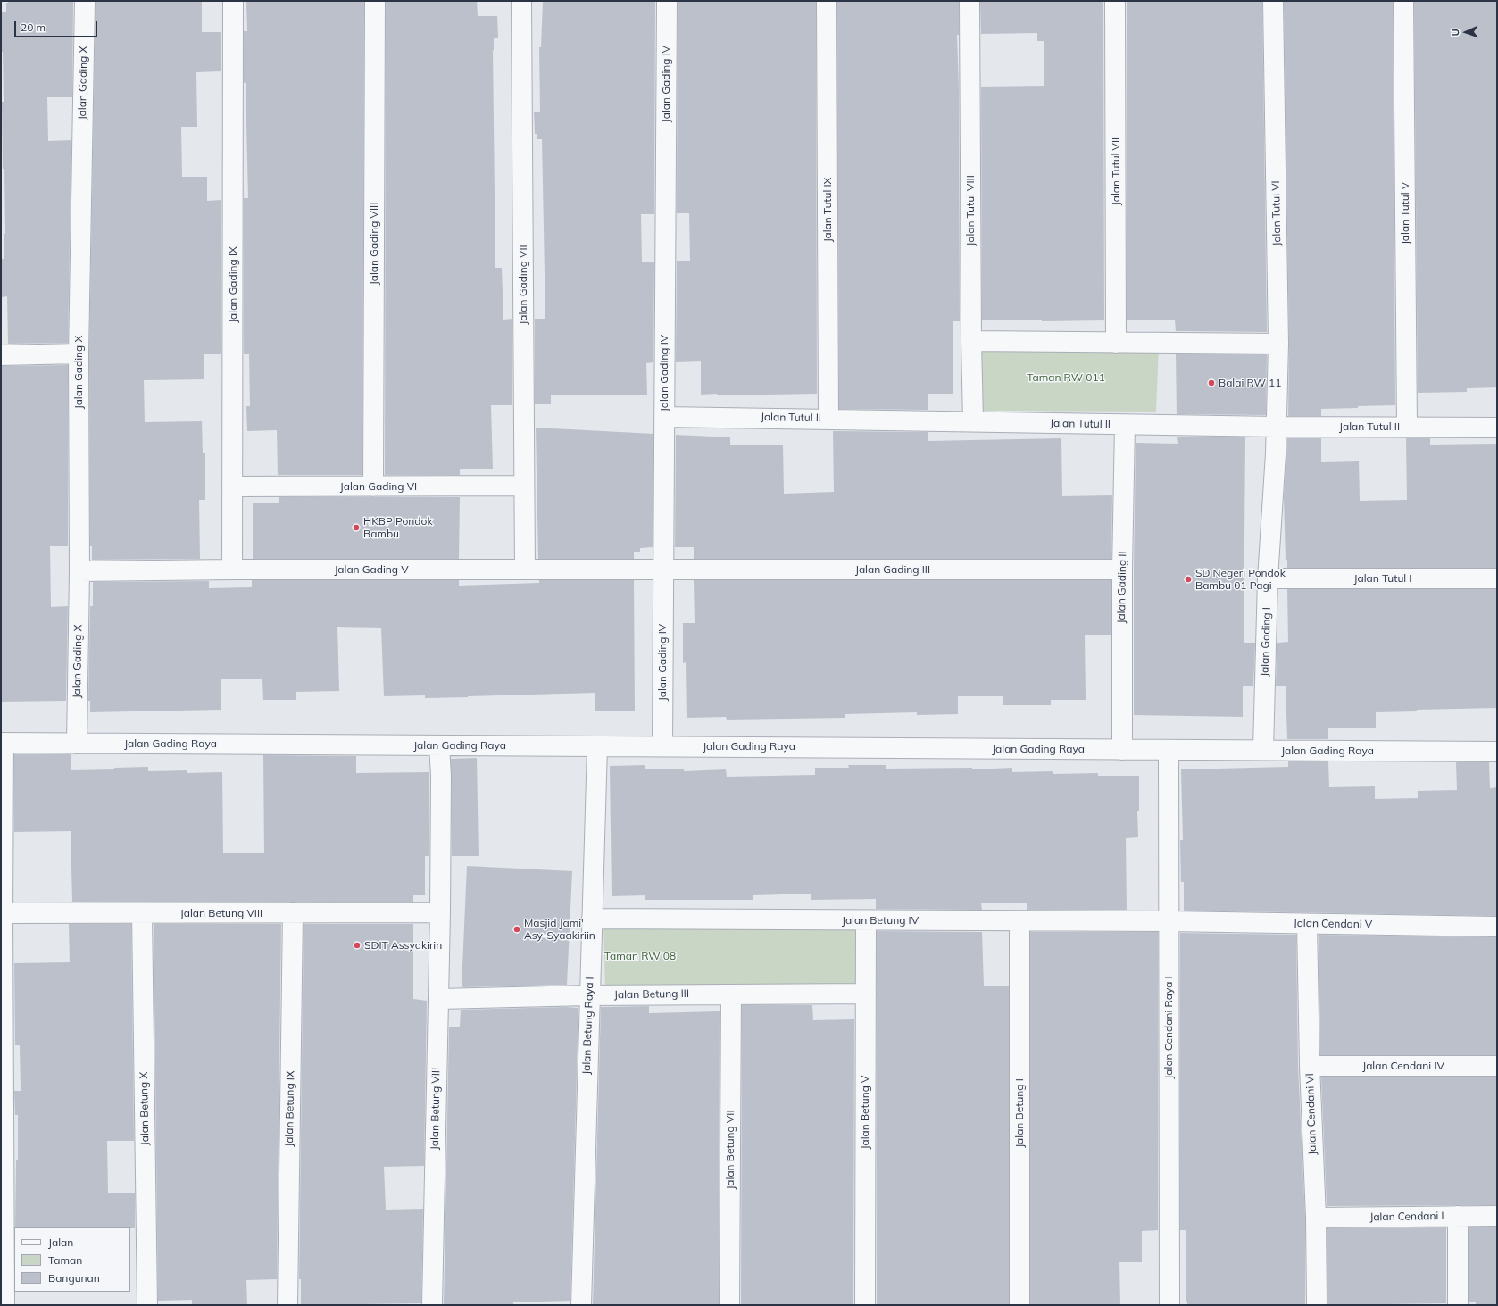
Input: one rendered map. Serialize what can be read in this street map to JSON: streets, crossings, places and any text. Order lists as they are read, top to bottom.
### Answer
{
  "streets": {
    "street": [
      "Jalan Gading X",
      "Jalan Gading IV",
      "Jalan Tutul VII",
      "Jalan Tutul IX",
      "Jalan Tutul VIII",
      "Jalan Tutul VI",
      "Jalan Tutul V",
      "Jalan Gading VIII",
      "Jalan Gading IX",
      "Jalan Gading VII",
      "Jalan Tutul II",
      "Jalan Gading VI",
      "Jalan Gading V",
      "Jalan Gading III",
      "Jalan Tutul I",
      "Jalan Gading II",
      "Jalan Gading I",
      "Jalan Gading Raya",
      "Jalan Betung VIII",
      "Jalan Betung IV",
      "Jalan Cendani V",
      "Jalan Betung III",
      "Jalan Betung Raya I",
      "Jalan Cendani Raya I",
      "Jalan Cendani IV",
      "Jalan Betung X",
      "Jalan Betung IX",
      "Jalan Betung V",
      "Jalan Betung I",
      "Jalan Cendani VI",
      "Jalan Betung VII",
      "Jalan Cendani I"
    ]
  },
  "crossings": [
    ["Jalan Gading X", "Jalan Gading V"],
    ["Jalan Gading X", "Jalan Gading Raya"],
    ["Jalan Gading IV", "Jalan Tutul II"],
    ["Jalan Gading IV", "Jalan Gading V"],
    ["Jalan Gading IV", "Jalan Gading III"],
    ["Jalan Gading IV", "Jalan Gading Raya"],
    ["Jalan Tutul IX", "Jalan Tutul II"],
    ["Jalan Tutul VIII", "Jalan Tutul II"],
    ["Jalan Tutul VI", "Jalan Tutul II"],
    ["Jalan Tutul VI", "Jalan Gading I"],
    ["Jalan Tutul V", "Jalan Tutul II"],
    ["Jalan Gading VIII", "Jalan Gading VI"],
    ["Jalan Gading IX", "Jalan Gading VI"],
    ["Jalan Gading IX", "Jalan Gading V"],
    ["Jalan Gading VII", "Jalan Gading VI"],
    ["Jalan Gading VII", "Jalan Gading V"],
    ["Jalan Tutul II", "Jalan Gading II"],
    ["Jalan Tutul II", "Jalan Gading I"],
    ["Jalan Gading V", "Jalan Gading III"],
    ["Jalan Gading III", "Jalan Gading II"],
    ["Jalan Tutul I", "Jalan Gading I"],
    ["Jalan Gading II", "Jalan Gading Raya"],
    ["Jalan Gading I", "Jalan Gading Raya"],
    ["Jalan Gading Raya", "Jalan Betung VIII"],
    ["Jalan Gading Raya", "Jalan Betung Raya I"],
    ["Jalan Gading Raya", "Jalan Cendani Raya I"],
    ["Jalan Betung VIII", "Jalan Betung III"],
    ["Jalan Betung VIII", "Jalan Betung X"],
    ["Jalan Betung VIII", "Jalan Betung IX"],
    ["Jalan Betung IV", "Jalan Cendani V"],
    ["Jalan Betung IV", "Jalan Betung Raya I"],
    ["Jalan Betung IV", "Jalan Cendani Raya I"],
    ["Jalan Betung IV", "Jalan Betung V"],
    ["Jalan Betung IV", "Jalan Betung I"],
    ["Jalan Cendani V", "Jalan Cendani Raya I"],
    ["Jalan Cendani V", "Jalan Cendani VI"],
    ["Jalan Betung III", "Jalan Betung Raya I"],
    ["Jalan Betung III", "Jalan Betung V"],
    ["Jalan Betung III", "Jalan Betung VII"],
    ["Jalan Cendani IV", "Jalan Cendani VI"],
    ["Jalan Cendani VI", "Jalan Cendani I"]
  ],
  "parks": ["Taman RW 011", "Taman RW 08"],
  "places": [
    "Balai RW 11",
    "HKBP Pondok Bambu",
    "SD Negeri Pondok Bambu 01 Pagi",
    "Masjid Jami' Asy-Syaakiriin",
    "SDIT Assyakirin"
  ],
  "legend": ["Jalan", "Taman", "Bangunan"],
  "scale_bar": "20 m",
  "north": "left"
}
